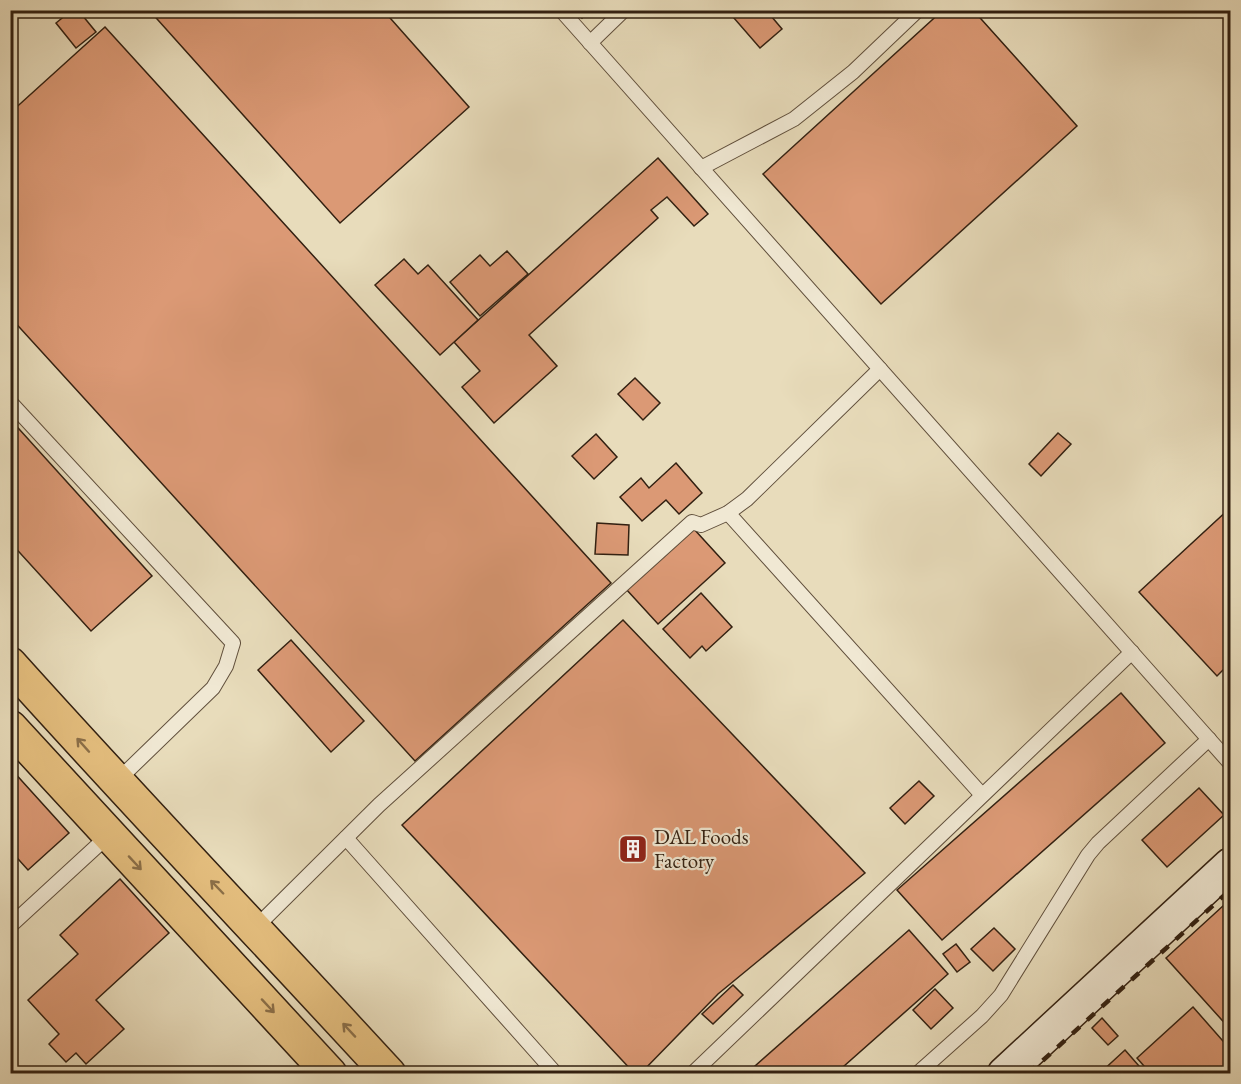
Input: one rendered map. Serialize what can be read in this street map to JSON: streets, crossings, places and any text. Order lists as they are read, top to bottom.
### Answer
{
  "places": {
    "building": ["DAL Foods Factory"]
  }
}
